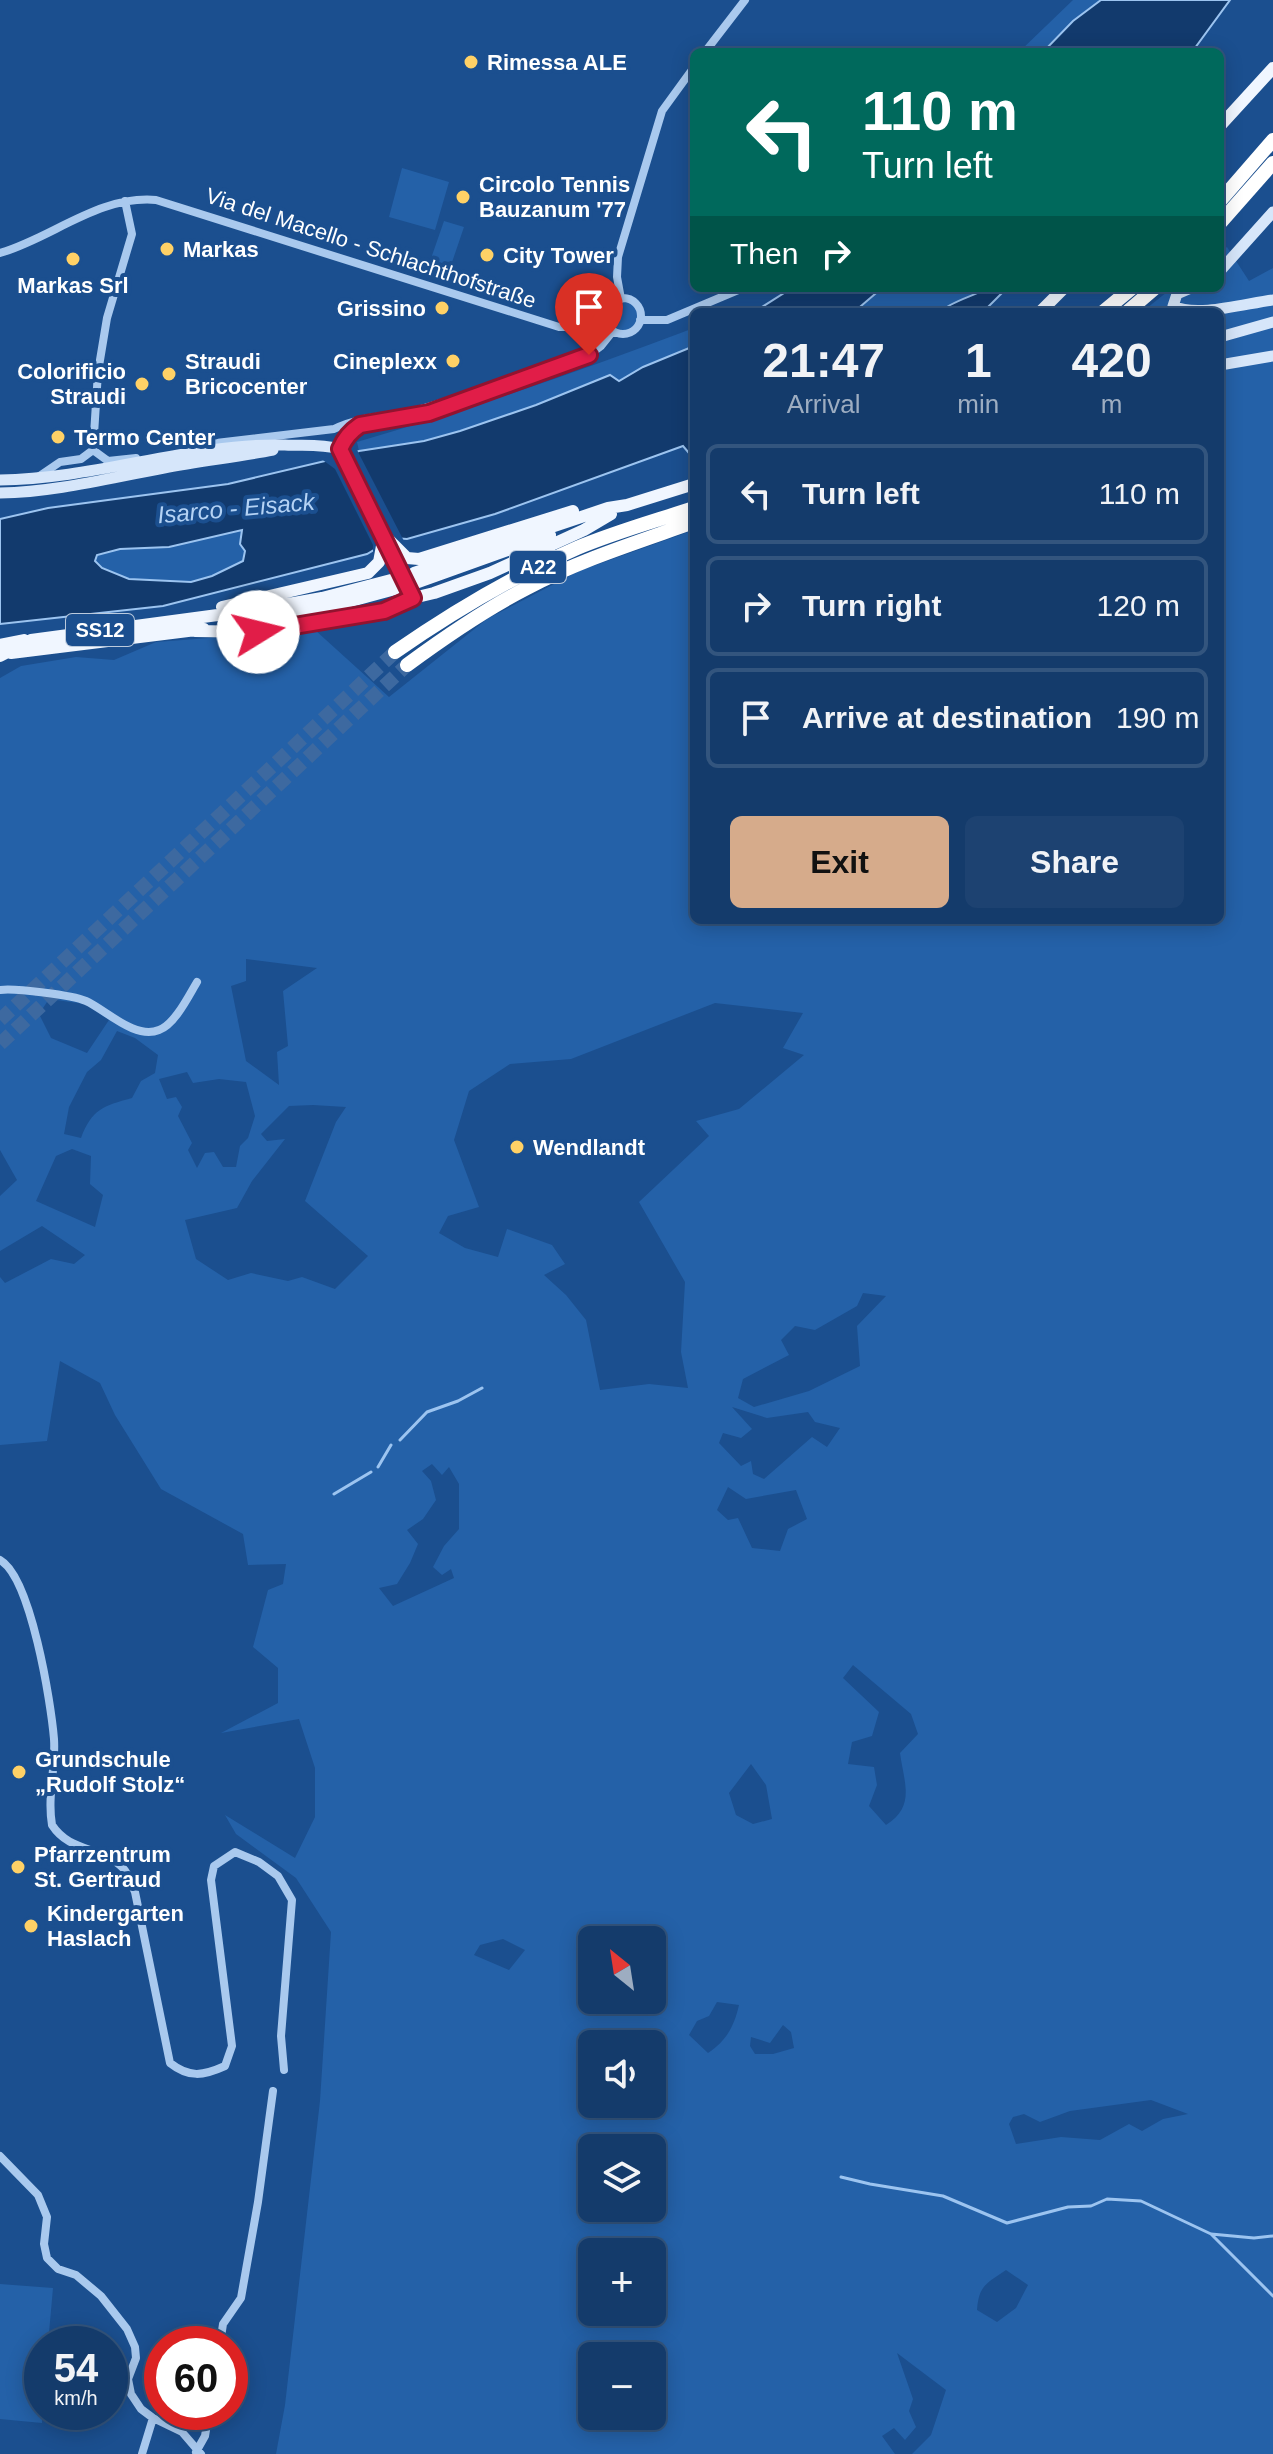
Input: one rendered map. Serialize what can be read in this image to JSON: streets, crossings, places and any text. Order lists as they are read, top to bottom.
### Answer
{
  "streets": {
    "highway": ["A22"],
    "main road": ["SS12"],
    "street": ["Via del Macello - Schlachthofstraße"]
  },
  "water": ["Isarco - Eisack"],
  "places": [
    "Rimessa ALE",
    "Circolo Tennis Bauzanum '77",
    "Markas",
    "City Tower",
    "Markas Srl",
    "Grissino",
    "Cineplexx",
    "Straudi Bricocenter",
    "Colorificio Straudi",
    "Termo Center",
    "Wendlandt",
    "Grundschule „Rudolf Stolz“",
    "Pfarrzentrum St. Gertraud",
    "Kindergarten Haslach"
  ],
  "north": "top left",
  "page": {
    "turn": ["110 m", "Turn left"],
    "then": "Then",
    "eta": [
      "21:47",
      "Arrival",
      "1",
      "min",
      "420",
      "m"
    ],
    "list": [
      {
        "name": "Turn left",
        "value": "110 m"
      },
      {
        "name": "Turn right",
        "value": "120 m"
      },
      {
        "name": "Arrive at destination",
        "value": "190 m"
      }
    ],
    "buttons": ["Exit", "Share"],
    "map_buttons": ["+", "−"],
    "speed": "54 km/h",
    "limit": "60"
  }
}
